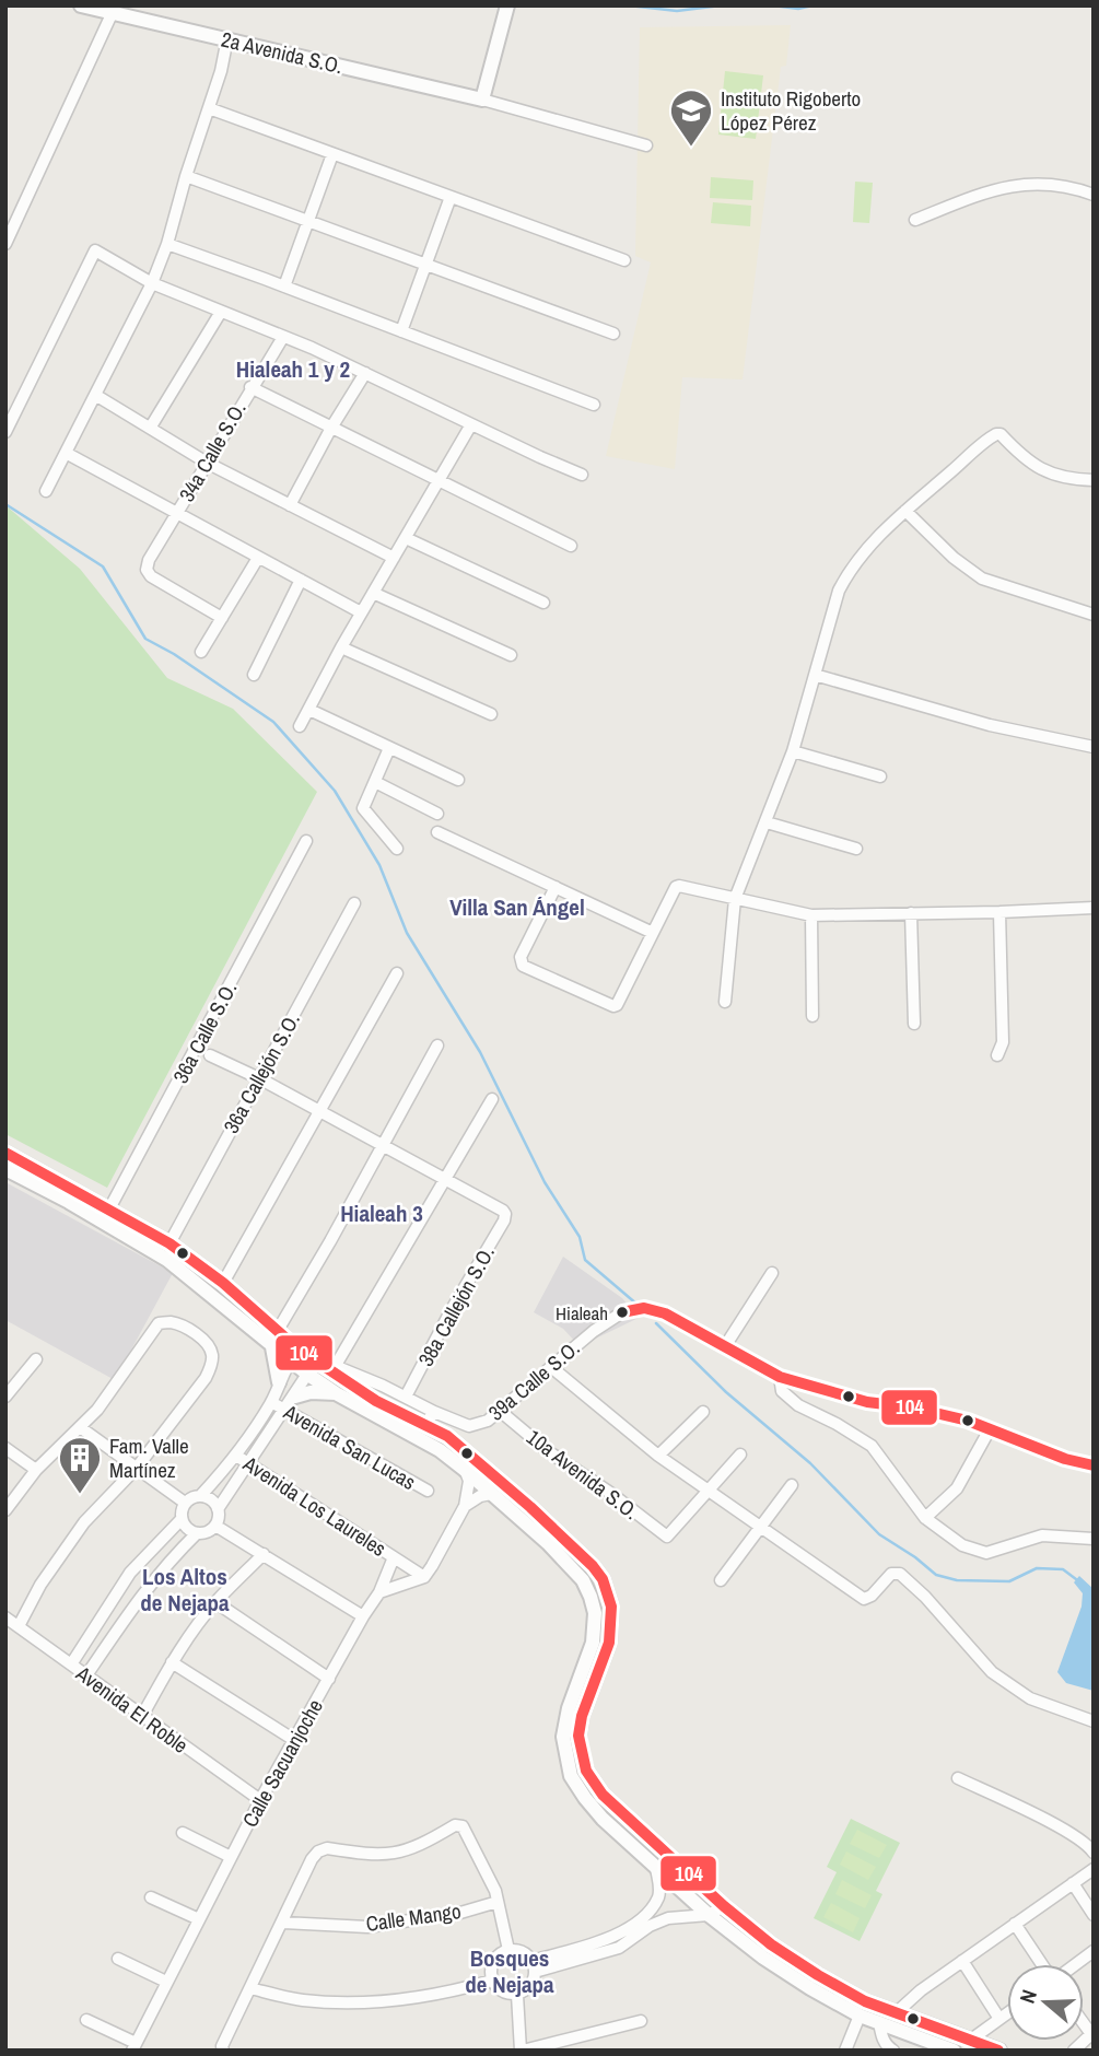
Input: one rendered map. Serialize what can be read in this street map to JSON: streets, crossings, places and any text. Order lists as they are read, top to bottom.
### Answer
{
  "streets": {
    "main road": ["2a Avenida S.O."],
    "street": [
      "34a Calle S.O.",
      "36a Calle S.O.",
      "36a Callejón S.O.",
      "38a Callejón S.O.",
      "39a Calle S.O.",
      "Avenida San Lucas",
      "10a Avenida S.O.",
      "Avenida Los Laureles",
      "Avenida El Roble",
      "Calle Sacuanjoche",
      "Calle Mango"
    ]
  },
  "crossings": [
    ["38a Callejón S.O.", "39a Calle S.O."],
    ["39a Calle S.O.", "10a Avenida S.O."],
    ["Avenida Los Laureles", "Calle Sacuanjoche"],
    ["Avenida El Roble", "Calle Sacuanjoche"]
  ],
  "districts": [
    "Hialeah 1 y 2",
    "Villa San Ángel",
    "Hialeah 3",
    "Los Altos de Nejapa",
    "Bosques de Nejapa"
  ],
  "places": {
    "school or university": ["Instituto Rigoberto López Pérez"],
    "other": ["Hialeah"],
    "building": ["Fam. Valle Martínez"]
  },
  "lines": ["transit line 104"],
  "north": "left"
}
